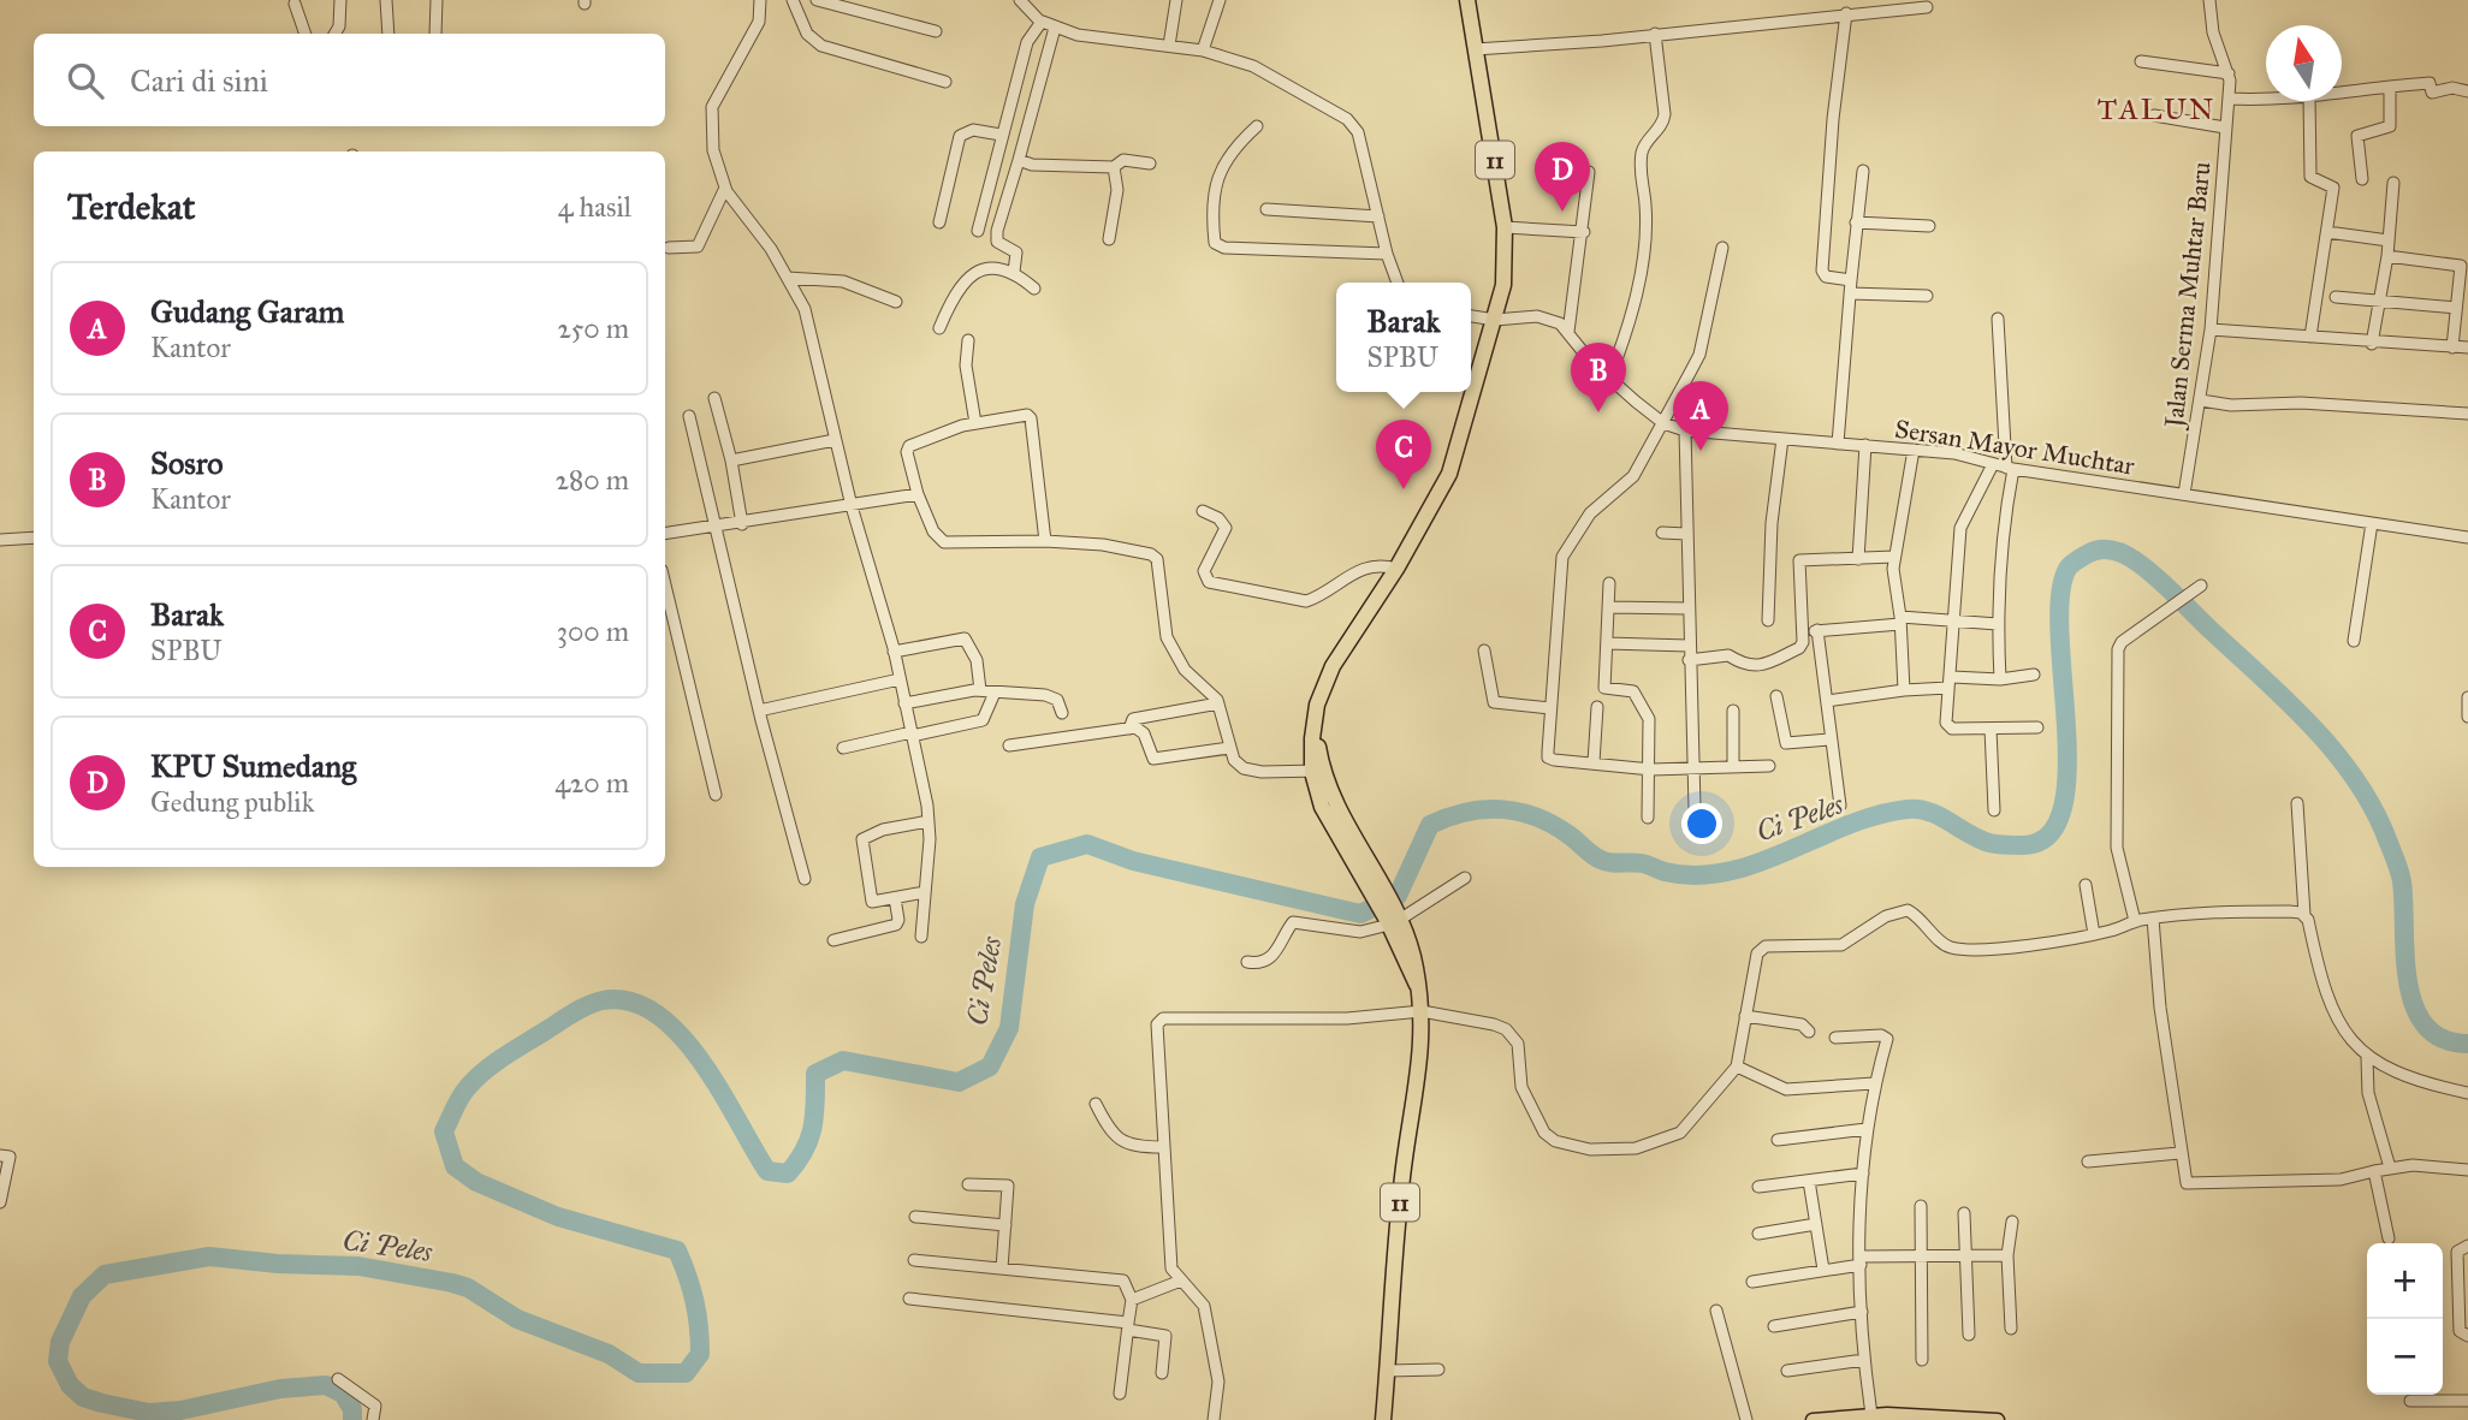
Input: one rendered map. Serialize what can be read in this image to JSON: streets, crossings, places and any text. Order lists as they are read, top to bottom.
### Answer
{
  "streets": {
    "highway": ["11"],
    "street": ["Jalan Serma Muhtar Baru", "Sersan Mayor Muchtar"]
  },
  "crossings": [
    ["Jalan Serma Muhtar Baru", "Sersan Mayor Muchtar"]
  ],
  "districts": ["TALUN"],
  "water": ["Ci Peles"],
  "north": "top",
  "page": {
    "search": "Cari di sini",
    "pins": [
      "D",
      "B",
      "A",
      "C"
    ],
    "heading": ["Terdekat", "4 hasil"],
    "list": [
      {
        "mark": "A",
        "name": "Gudang Garam",
        "note": "Kantor",
        "value": "250 m"
      },
      {
        "mark": "B",
        "name": "Sosro",
        "note": "Kantor",
        "value": "280 m"
      },
      {
        "mark": "C",
        "name": "Barak",
        "note": "SPBU",
        "value": "300 m"
      },
      {
        "mark": "D",
        "name": "KPU Sumedang",
        "note": "Gedung publik",
        "value": "420 m"
      }
    ],
    "popup": ["Barak", "SPBU"],
    "map_buttons": ["+", "−"]
  }
}
